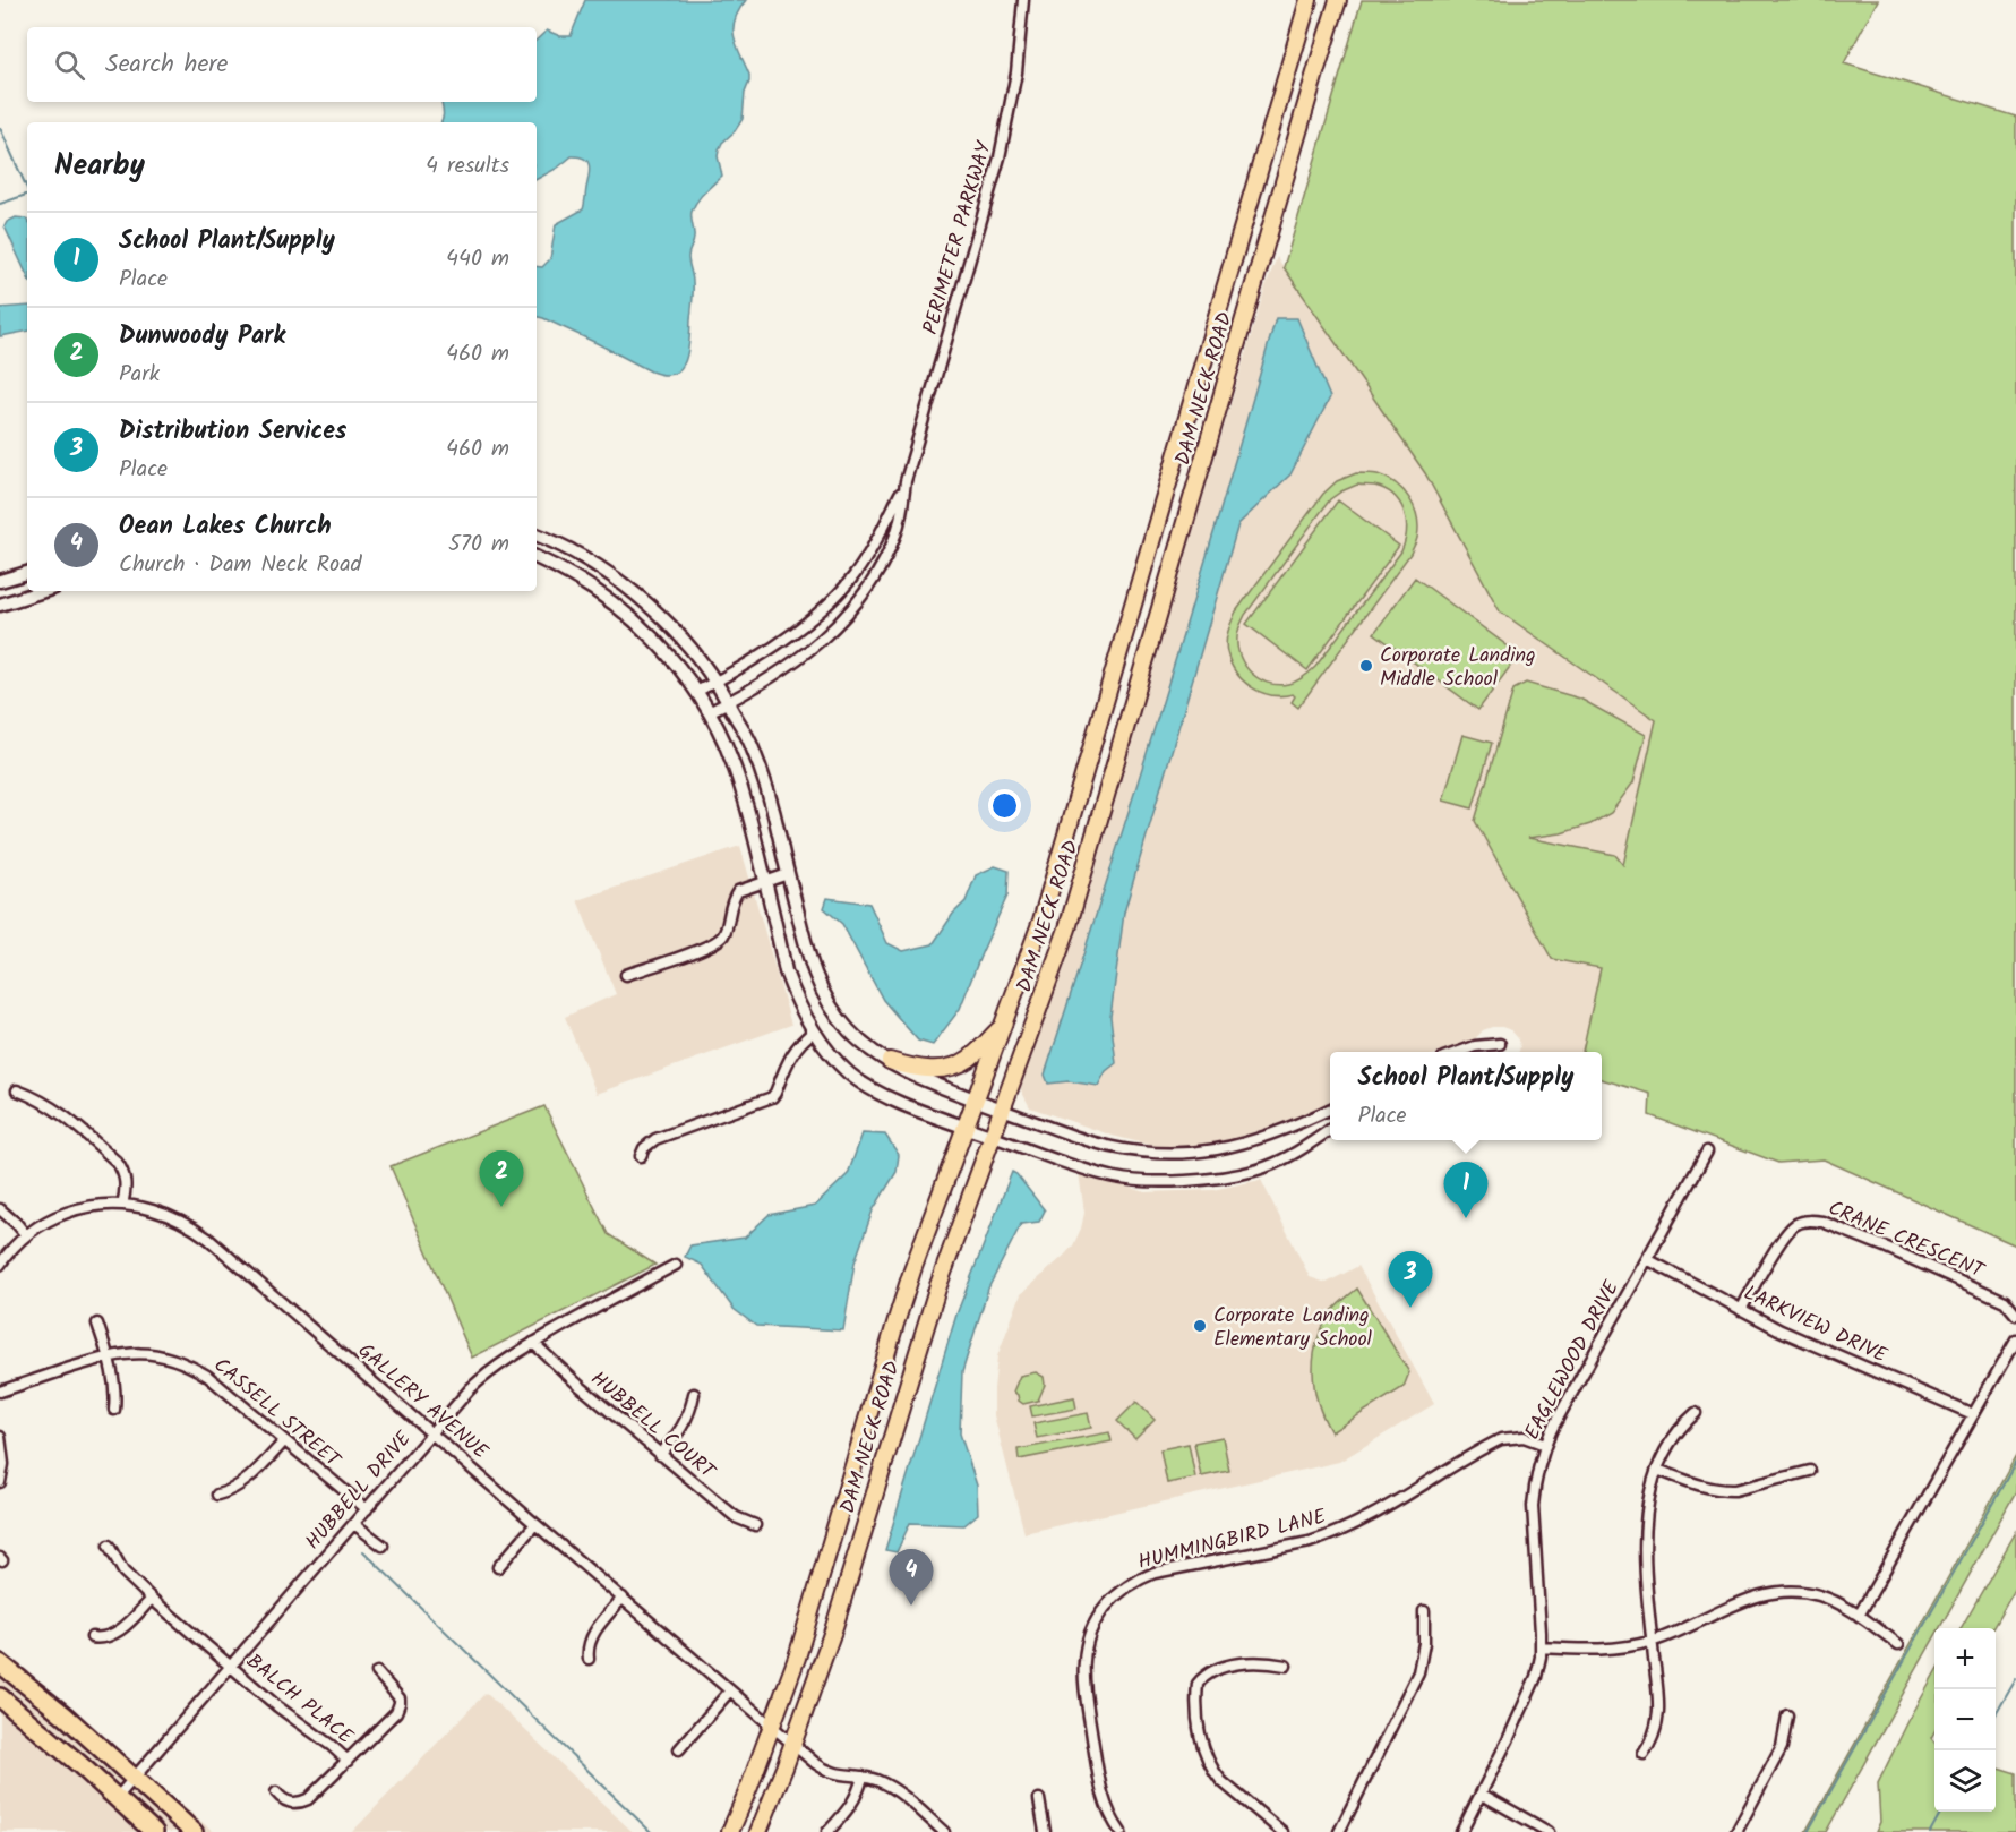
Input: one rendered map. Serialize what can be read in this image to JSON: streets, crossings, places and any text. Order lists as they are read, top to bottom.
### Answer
{
  "streets": {
    "main road": ["DAM NECK ROAD"],
    "street": [
      "PERIMETER PARKWAY",
      "CRANE CRESCENT",
      "LARKVIEW DRIVE",
      "EAGLEWOOD DRIVE",
      "GALLERY AVENUE",
      "CASSELL STREET",
      "HUBBELL COURT",
      "HUBBELL DRIVE",
      "HUMMINGBIRD LANE",
      "BALCH PLACE"
    ]
  },
  "crossings": [
    ["DAM NECK ROAD", "GALLERY AVENUE"],
    ["CRANE CRESCENT", "LARKVIEW DRIVE"],
    ["LARKVIEW DRIVE", "EAGLEWOOD DRIVE"],
    ["EAGLEWOOD DRIVE", "HUMMINGBIRD LANE"],
    ["GALLERY AVENUE", "HUBBELL DRIVE"],
    ["CASSELL STREET", "HUBBELL DRIVE"],
    ["HUBBELL COURT", "HUBBELL DRIVE"],
    ["HUBBELL DRIVE", "BALCH PLACE"]
  ],
  "places": ["Corporate Landing Middle School", "Corporate Landing Elementary School"],
  "page": {
    "search": "Search here",
    "heading": ["Nearby", "4 results"],
    "list": [
      {
        "mark": "1",
        "name": "School Plant/Supply",
        "note": "Place",
        "value": "440 m"
      },
      {
        "mark": "2",
        "name": "Dunwoody Park",
        "note": "Park",
        "value": "460 m"
      },
      {
        "mark": "3",
        "name": "Distribution Services",
        "note": "Place",
        "value": "460 m"
      },
      {
        "mark": "4",
        "name": "Oean Lakes Church",
        "note": "Church · Dam Neck Road",
        "value": "570 m"
      }
    ],
    "popup": ["School Plant/Supply", "Place"],
    "pins": [
      "2",
      "1",
      "3",
      "4"
    ],
    "map_buttons": ["+", "−"]
  }
}
